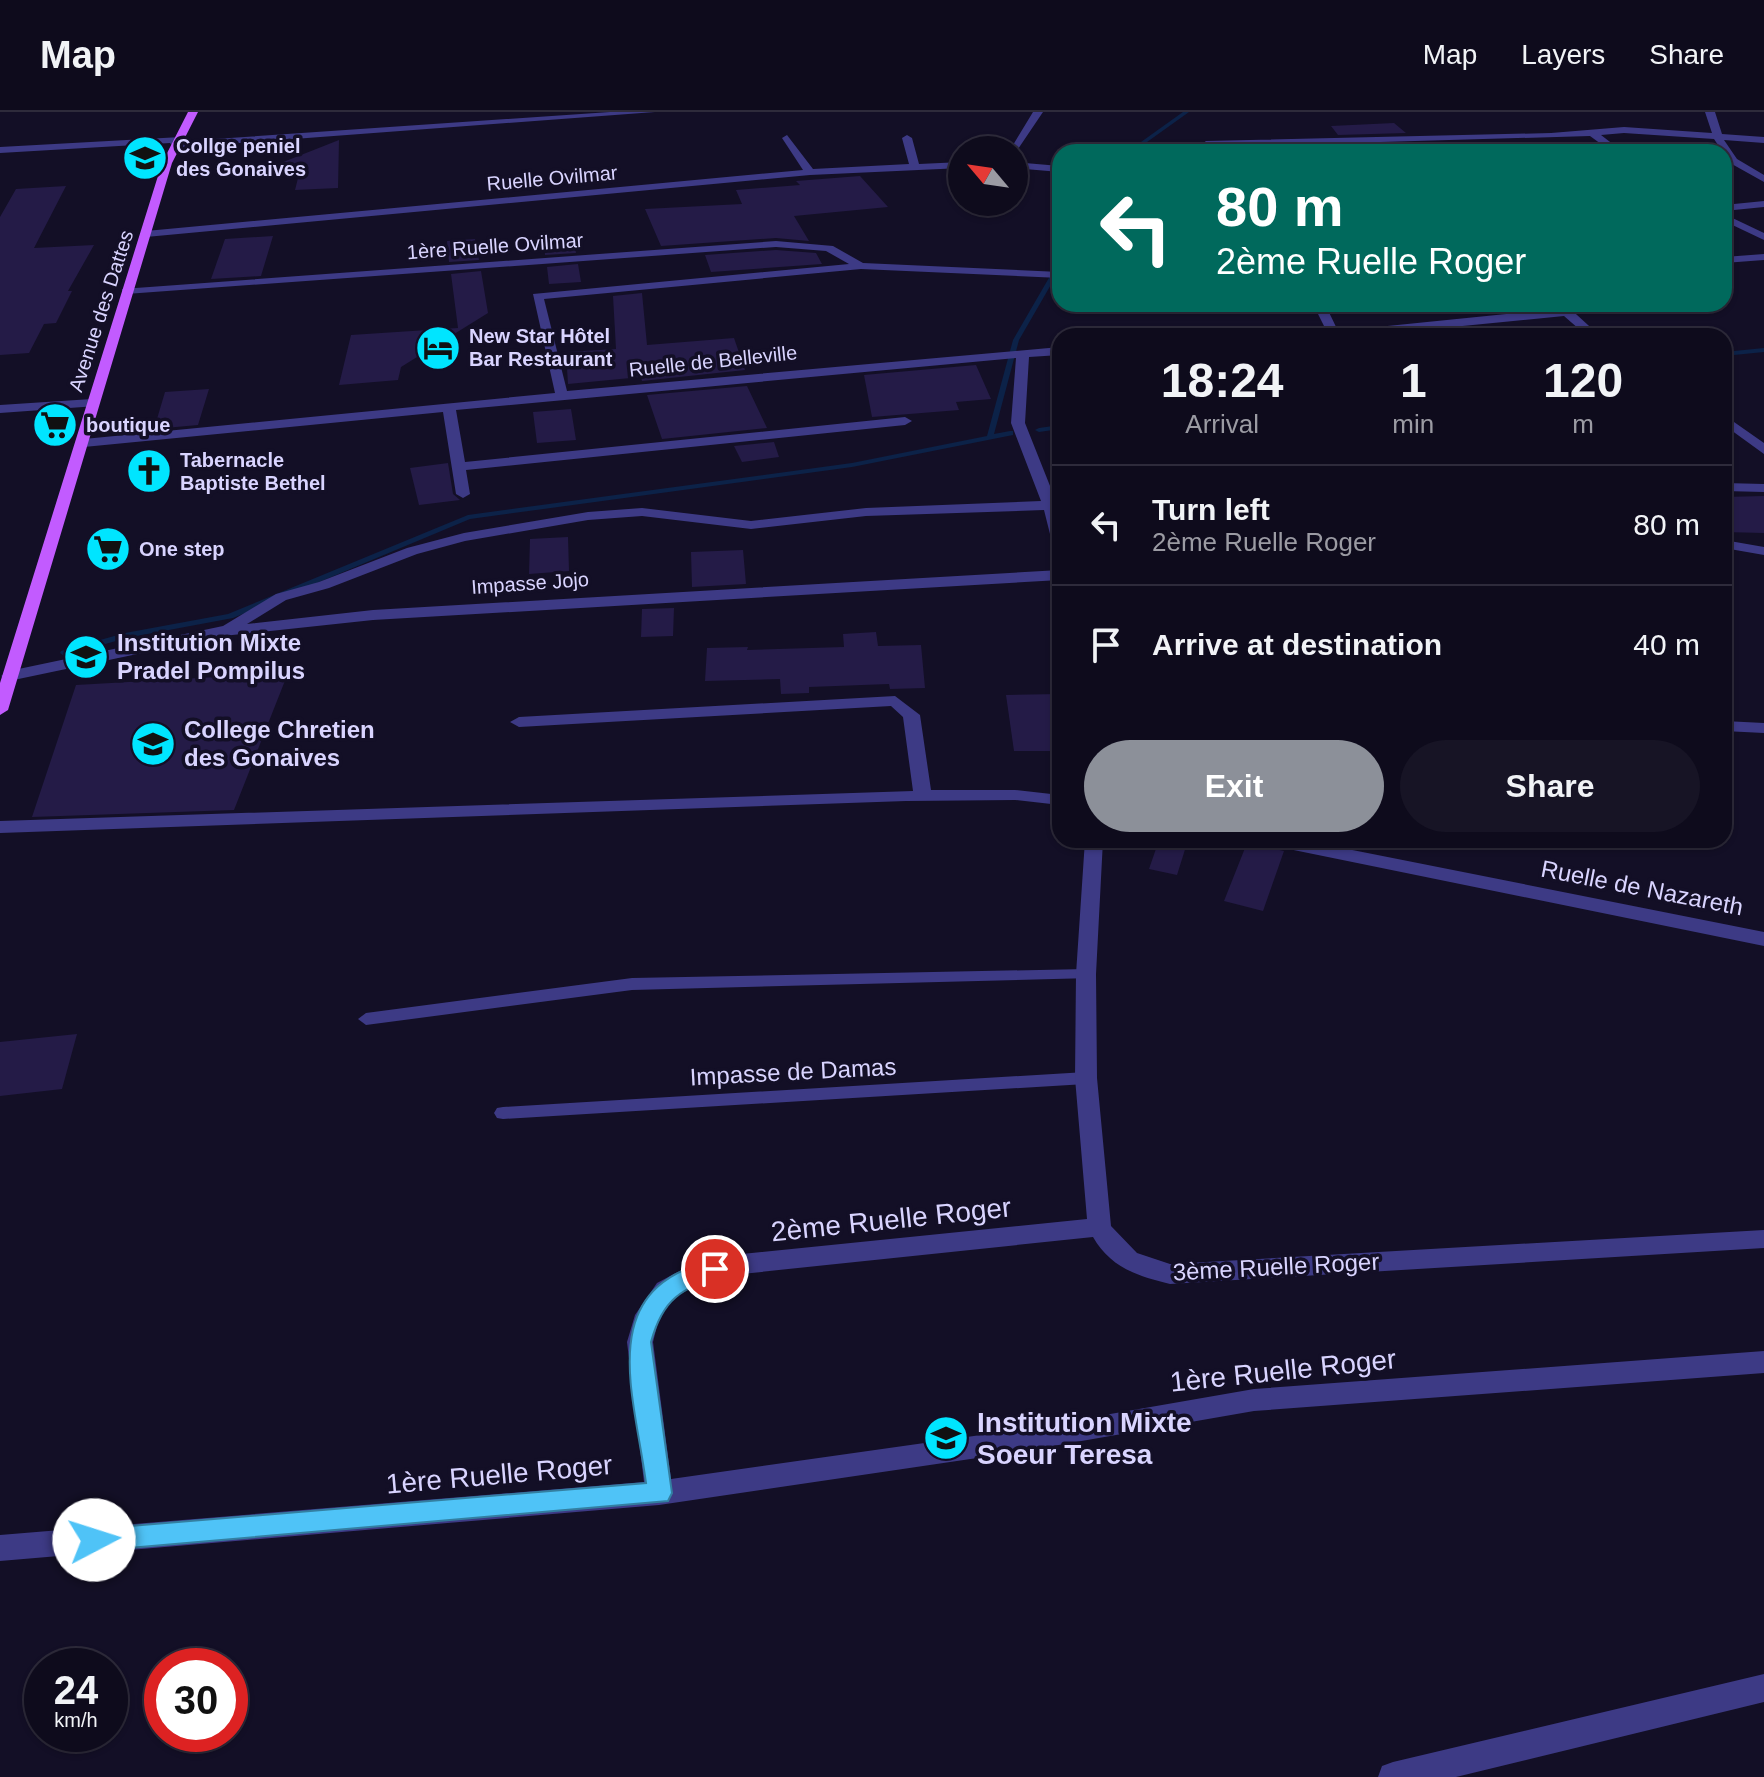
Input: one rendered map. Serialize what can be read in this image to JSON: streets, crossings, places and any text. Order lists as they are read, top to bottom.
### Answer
{
  "streets": {
    "main road": ["Avenue des Dattes"],
    "street": [
      "Ruelle Ovilmar",
      "1ère Ruelle Ovilmar",
      "Ruelle de Belleville",
      "Impasse Jojo",
      "Ruelle de Nazareth",
      "2ème Ruelle Roger",
      "3ème Ruelle Roger",
      "1ère Ruelle Roger"
    ],
    "lane": ["Impasse de Damas"]
  },
  "crossings": [
    ["Ruelle Ovilmar", "Avenue des Dattes"],
    ["1ère Ruelle Ovilmar", "Avenue des Dattes"],
    ["Avenue des Dattes", "Ruelle de Belleville"],
    ["Avenue des Dattes", "Impasse Jojo"],
    ["2ème Ruelle Roger", "3ème Ruelle Roger"],
    ["2ème Ruelle Roger", "1ère Ruelle Roger"]
  ],
  "places": {
    "school or university": [
      "Collge peniel des Gonaives",
      "Institution Mixte Pradel Pompilus",
      "College Chretien des Gonaives",
      "Institution Mixte Soeur Teresa"
    ],
    "hotel": ["New Star Hôtel Bar Restaurant"],
    "supermarket": ["boutique", "One step"],
    "church": ["Tabernacle Baptiste Bethel"]
  },
  "north": "top left",
  "page": {
    "header": "Map",
    "nav": ["Map", "Layers", "Share"],
    "turn": ["80 m", "2ème Ruelle Roger"],
    "eta": [
      "18:24",
      "Arrival",
      "1",
      "min",
      "120",
      "m"
    ],
    "list": [
      {
        "name": "Turn left",
        "note": "2ème Ruelle Roger",
        "value": "80 m"
      },
      {
        "name": "Arrive at destination",
        "value": "40 m"
      }
    ],
    "buttons": ["Exit", "Share"],
    "speed": "24 km/h",
    "limit": "30"
  }
}
